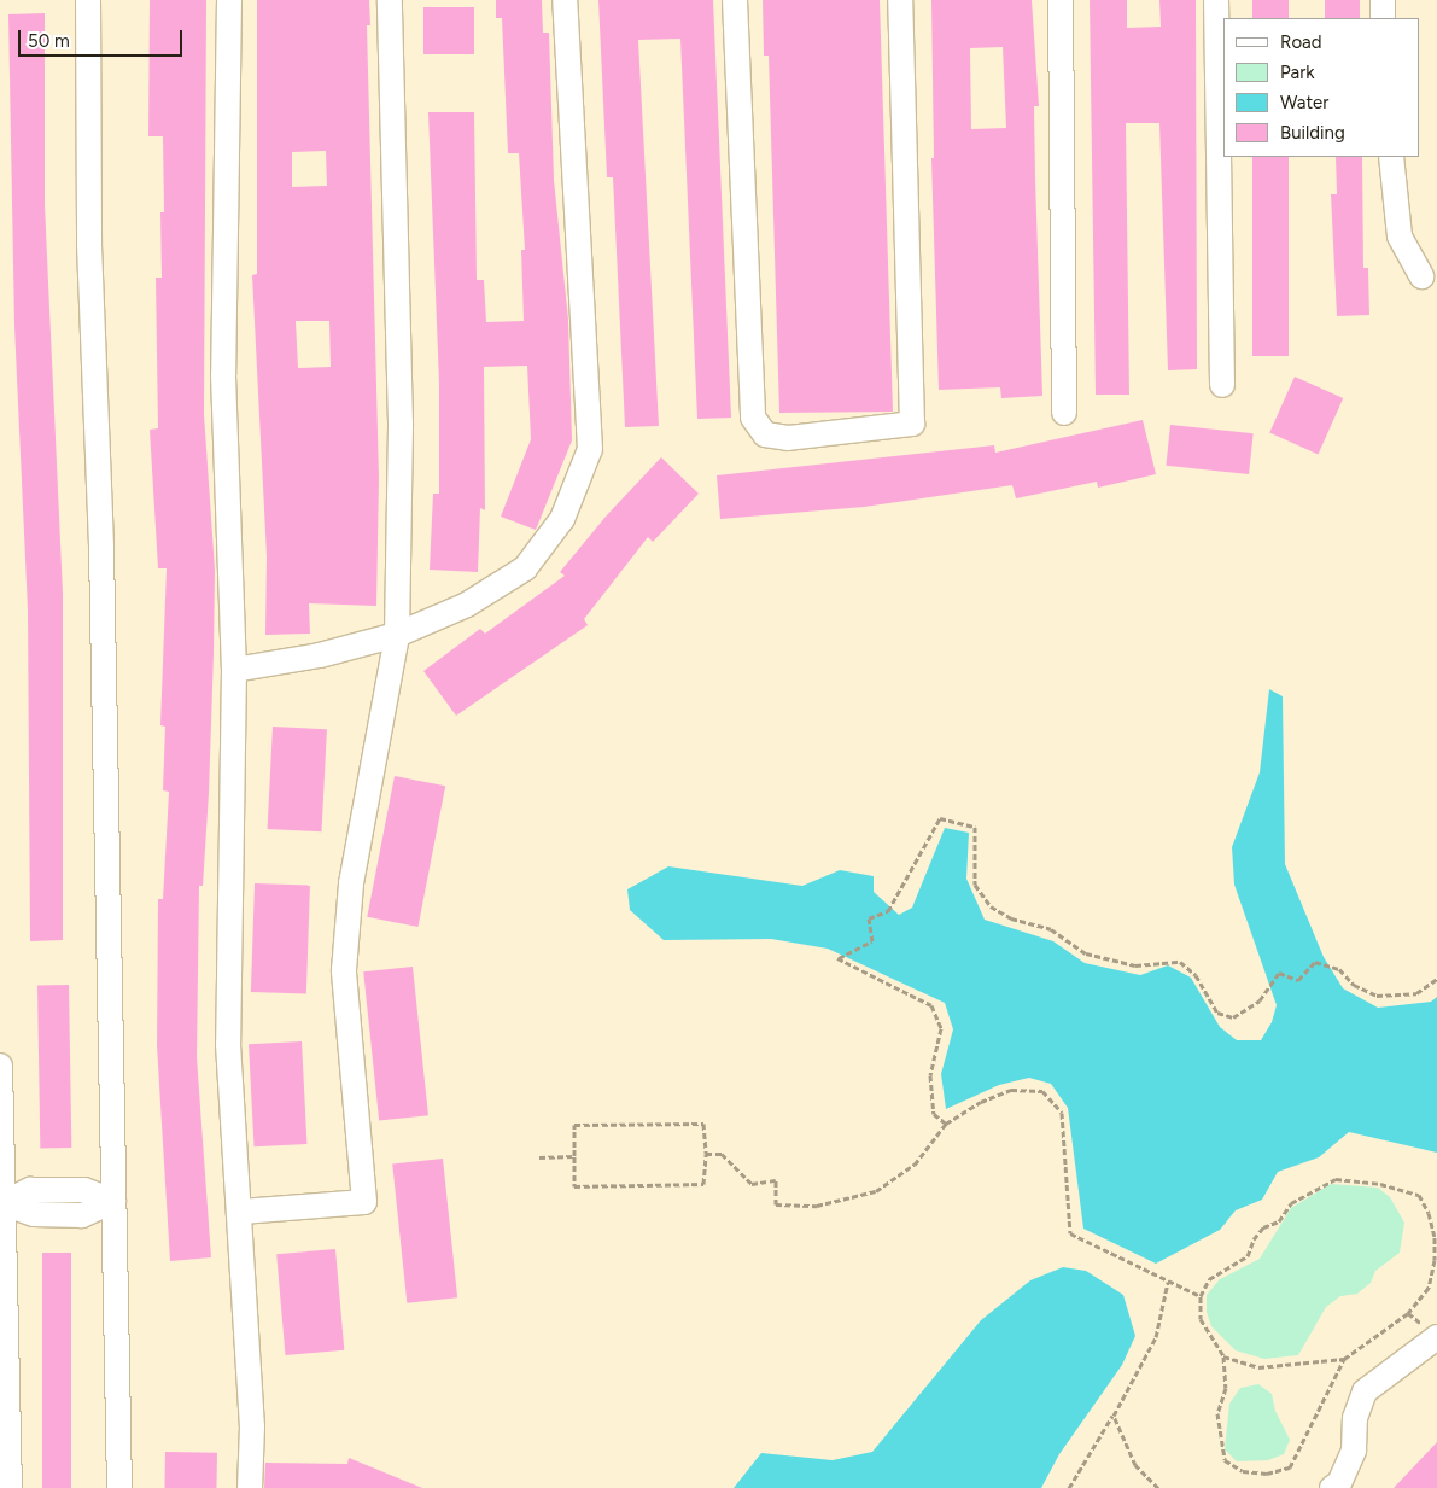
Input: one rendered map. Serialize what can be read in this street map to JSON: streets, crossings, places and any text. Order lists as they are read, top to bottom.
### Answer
{
  "legend": [
    "Road",
    "Park",
    "Water",
    "Building"
  ],
  "scale_bar": "50 m"
}
